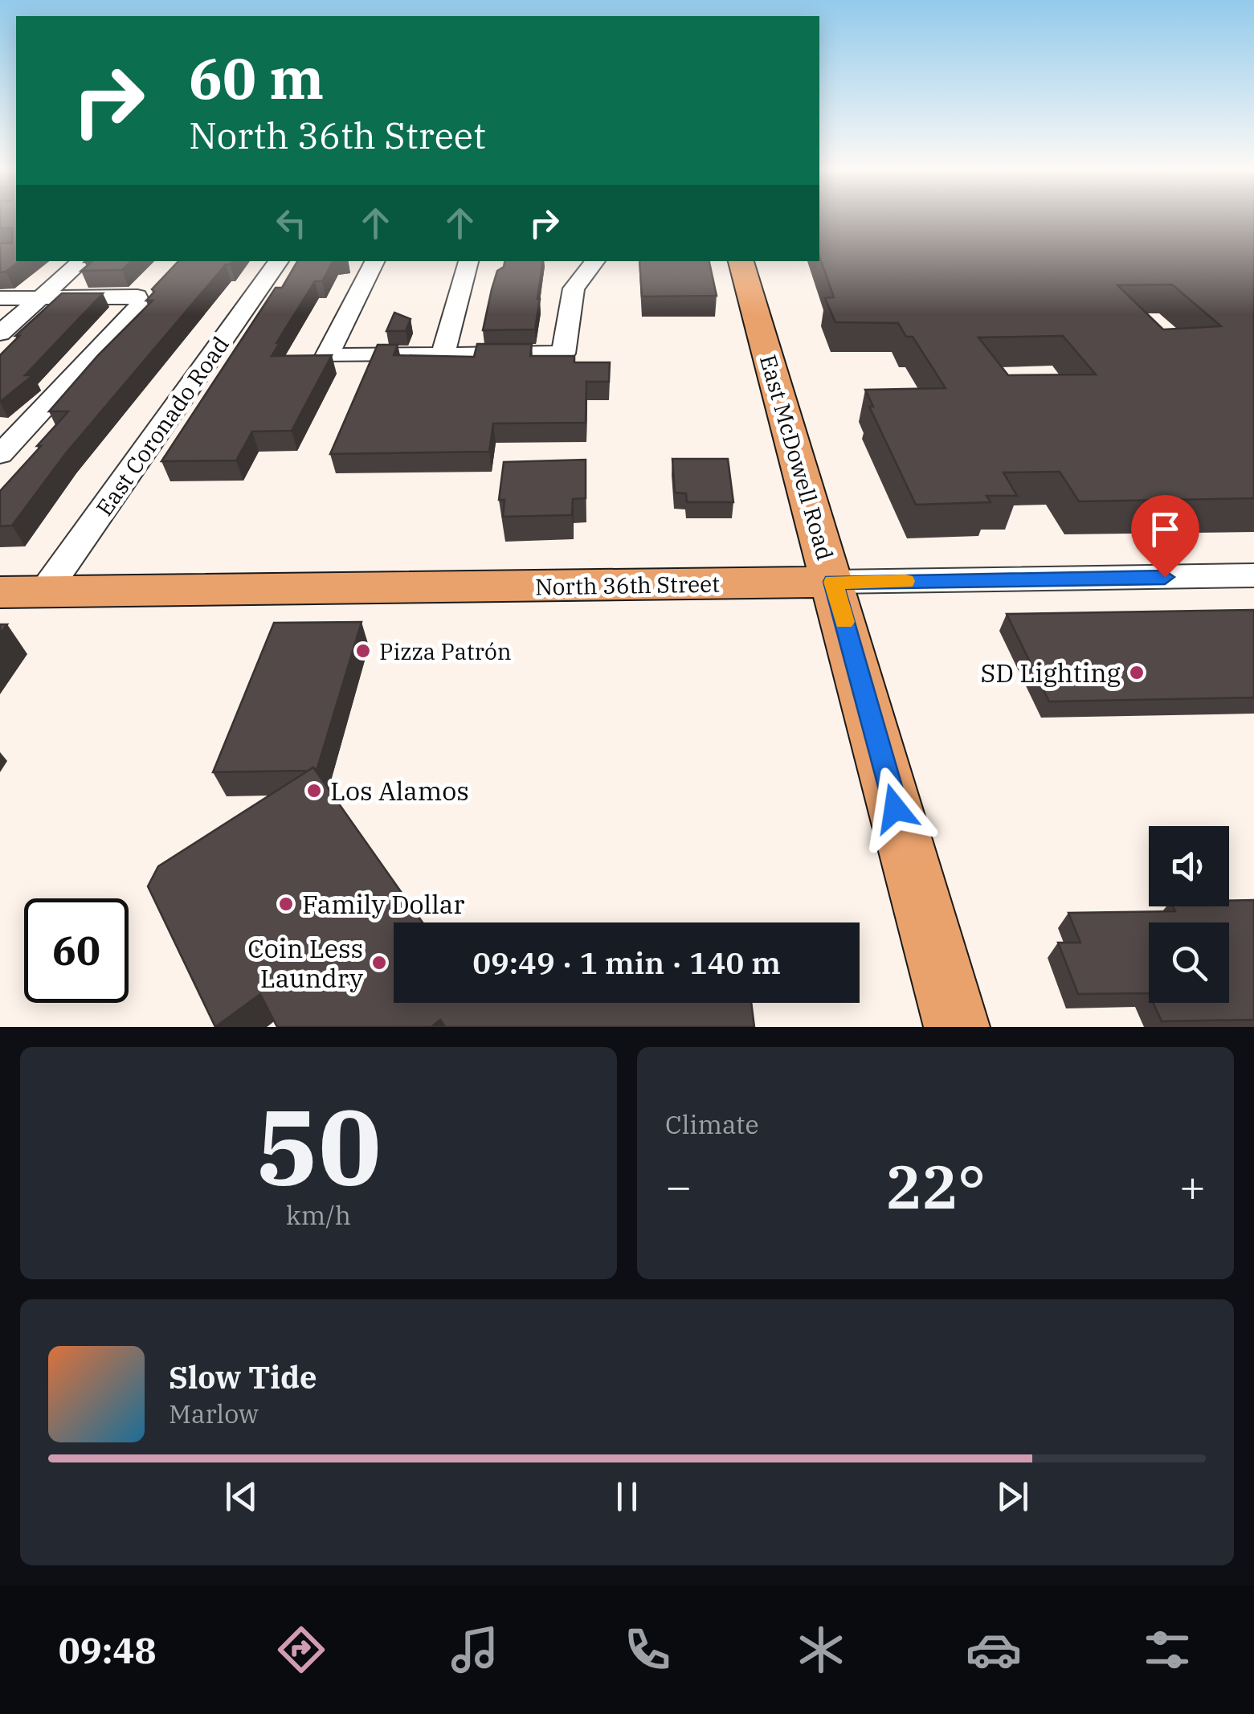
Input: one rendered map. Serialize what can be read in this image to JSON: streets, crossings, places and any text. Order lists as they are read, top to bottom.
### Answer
{
  "streets": {
    "main road": ["East McDowell Road", "North 36th Street"],
    "street": ["East Coronado Road"]
  },
  "crossings": [
    ["East Coronado Road", "North 36th Street"],
    ["East McDowell Road", "North 36th Street"]
  ],
  "places": [
    "Pizza Patrón",
    "SD Lighting",
    "Los Alamos",
    "Family Dollar",
    "Coin Less Laundry"
  ],
  "page": {
    "turn": ["60 m", "North 36th Street"],
    "limit": "60",
    "trip": "09:49 · 1 min · 140 m",
    "tile": [
      ["50", "km/h"],
      "Climate"
    ],
    "heat": ["−", "22°", "+"],
    "song": ["Slow Tide", "Marlow"],
    "tabs": "09:48"
  }
}
